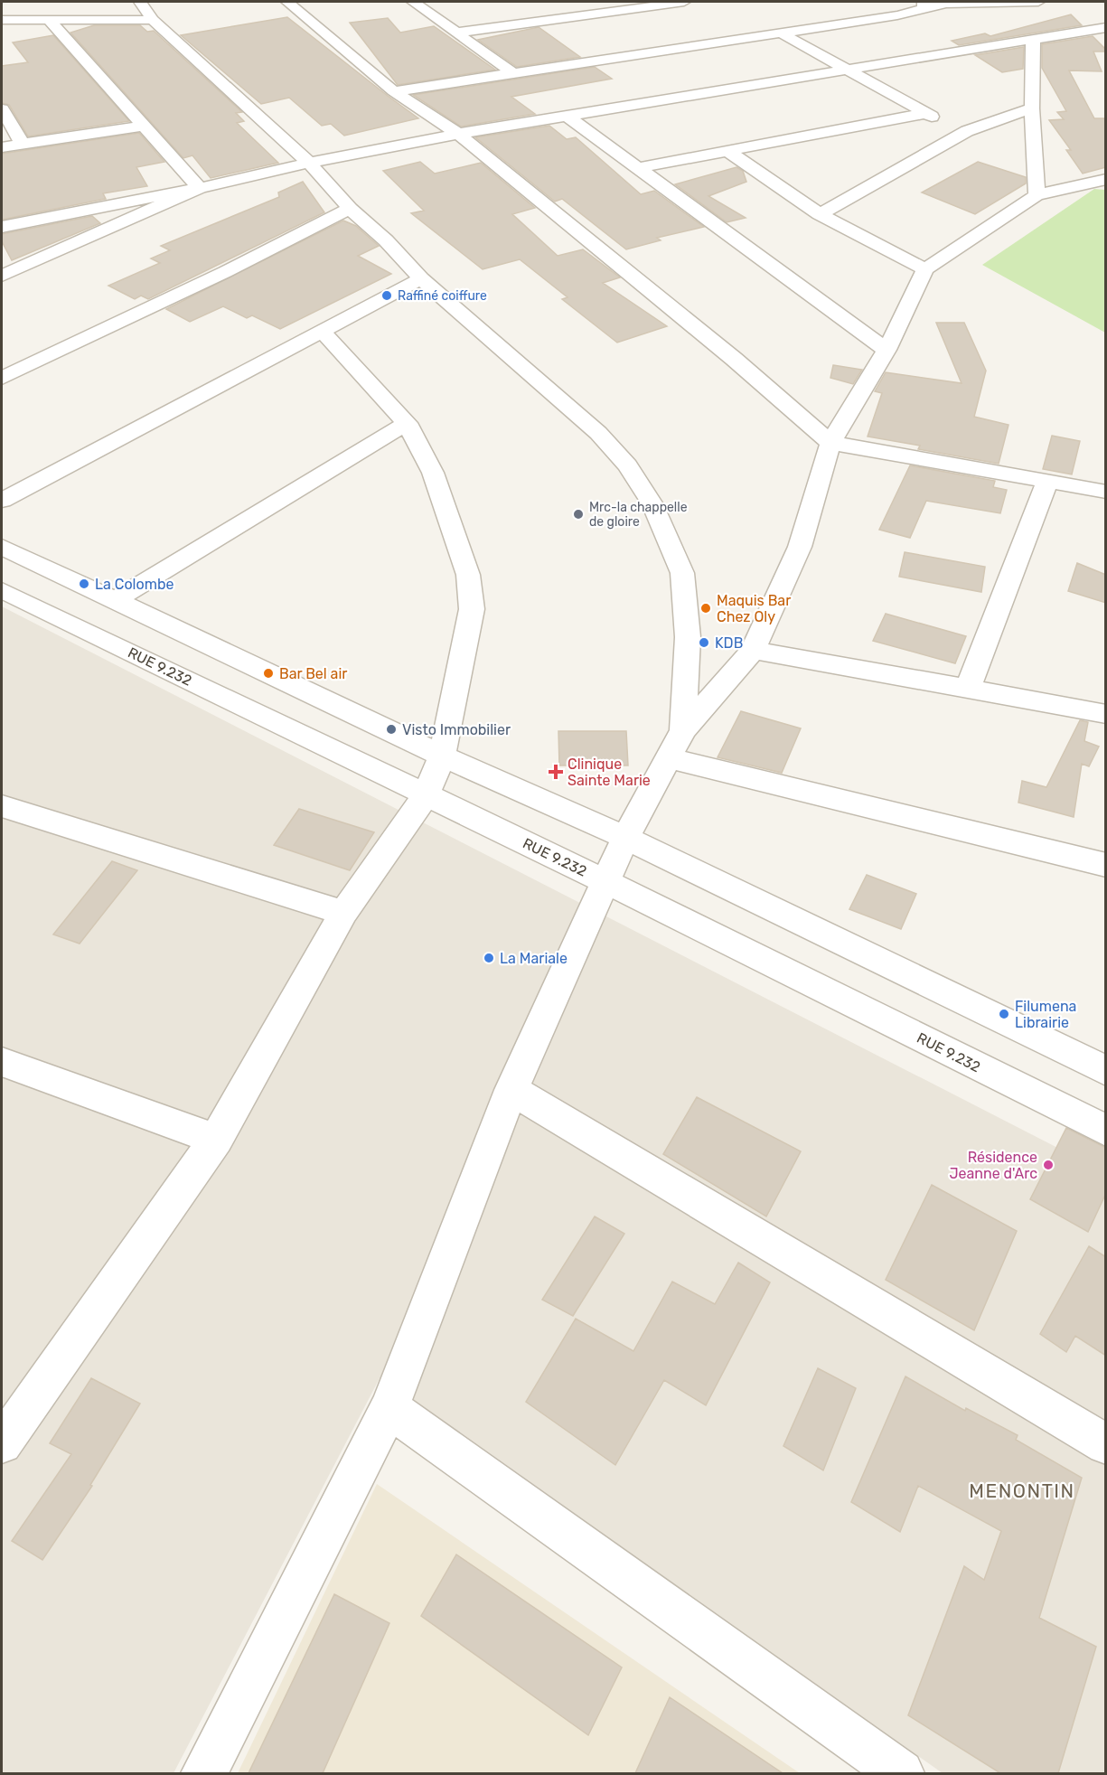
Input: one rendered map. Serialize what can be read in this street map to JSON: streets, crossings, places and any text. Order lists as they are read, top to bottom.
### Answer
{
  "streets": {
    "street": ["RUE 9.232"]
  },
  "districts": ["MENONTIN"],
  "places": {
    "other": [
      "Raffiné coiffure",
      "Mrc-la chappelle de gloire",
      "La Colombe",
      "Maquis Bar Chez Oly",
      "KDB",
      "Bar Bel air",
      "Visto Immobilier",
      "La Mariale",
      "Filumena Librairie",
      "Résidence Jeanne d'Arc"
    ],
    "health": ["Clinique Sainte Marie"]
  }
}
